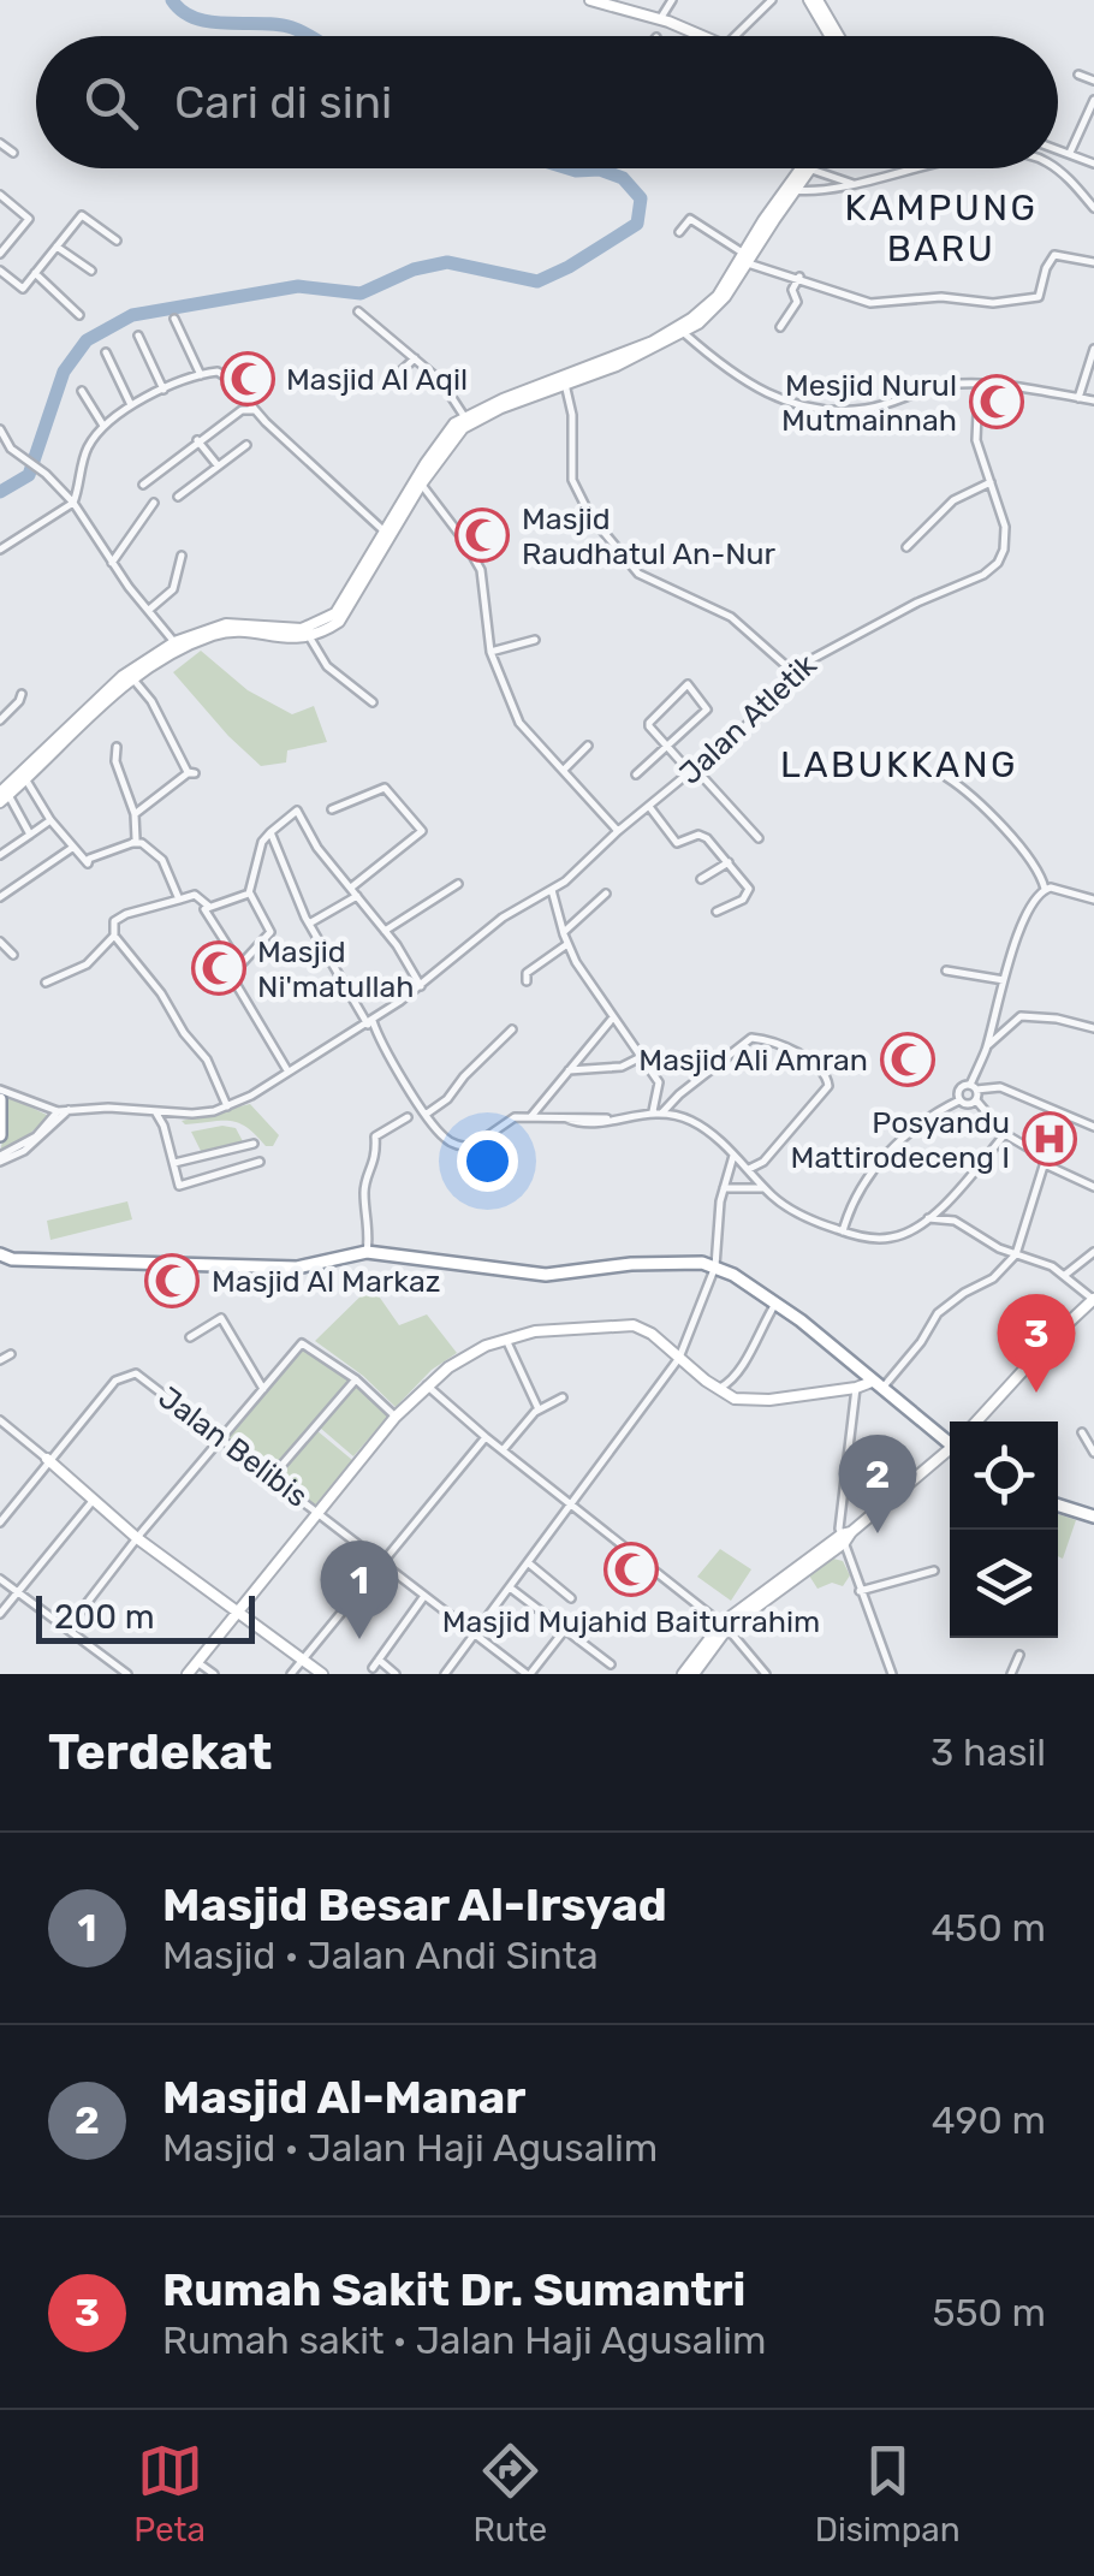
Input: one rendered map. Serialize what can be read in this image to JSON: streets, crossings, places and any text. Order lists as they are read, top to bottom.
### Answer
{
  "streets": {
    "street": ["Jalan Atletik", "Jalan Belibis"]
  },
  "districts": ["KAMPUNG BARU", "LABUKKANG"],
  "places": {
    "mosque": [
      "Masjid Al Aqil",
      "Mesjid Nurul Mutmainnah",
      "Masjid Raudhatul An-Nur",
      "Masjid Ni'matullah",
      "Masjid Ali Amran",
      "Masjid Al Markaz",
      "Masjid Mujahid Baiturrahim"
    ],
    "hospital": ["Posyandu Mattirodeceng I"]
  },
  "scale_bar": "200 m",
  "page": {
    "search": "Cari di sini",
    "pins": ["3", "2", "1"],
    "scale": "200 m",
    "heading": ["Terdekat", "3 hasil"],
    "list": [
      {
        "mark": "1",
        "name": "Masjid Besar Al-Irsyad",
        "note": "Masjid · Jalan Andi Sinta",
        "value": "450 m"
      },
      {
        "mark": "2",
        "name": "Masjid Al-Manar",
        "note": "Masjid · Jalan Haji Agusalim",
        "value": "490 m"
      },
      {
        "mark": "3",
        "name": "Rumah Sakit Dr. Sumantri",
        "note": "Rumah sakit · Jalan Haji Agusalim",
        "value": "550 m"
      }
    ],
    "nav": ["Peta", "Rute", "Disimpan"]
  }
}
